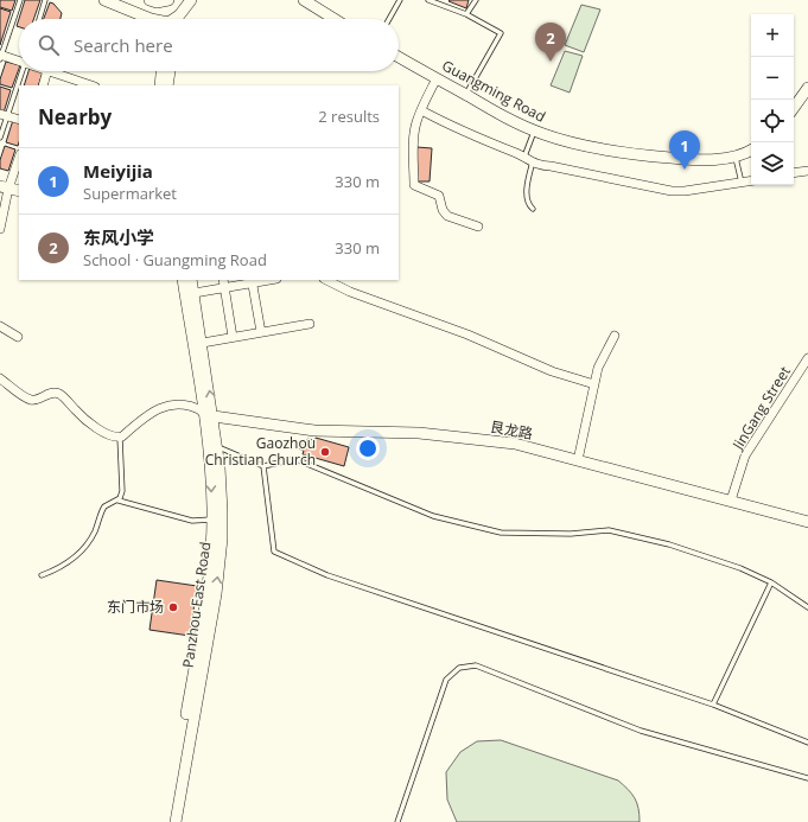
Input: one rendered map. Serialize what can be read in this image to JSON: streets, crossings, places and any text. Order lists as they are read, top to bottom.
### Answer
{
  "streets": {
    "street": [
      "Guangming Road",
      "JinGang Street",
      "艮龙路",
      "Panzhou East Road"
    ]
  },
  "crossings": [
    ["JinGang Street", "艮龙路"],
    ["艮龙路", "Panzhou East Road"]
  ],
  "places": ["Gaozhou Christian Church", "东门市场"],
  "page": {
    "map_buttons": ["+", "−"],
    "search": "Search here",
    "pins": ["2", "1"],
    "heading": ["Nearby", "2 results"],
    "list": [
      {
        "mark": "1",
        "name": "Meiyijia",
        "note": "Supermarket",
        "value": "330 m"
      },
      {
        "mark": "2",
        "name": "东风小学",
        "note": "School · Guangming Road",
        "value": "330 m"
      }
    ]
  }
}
